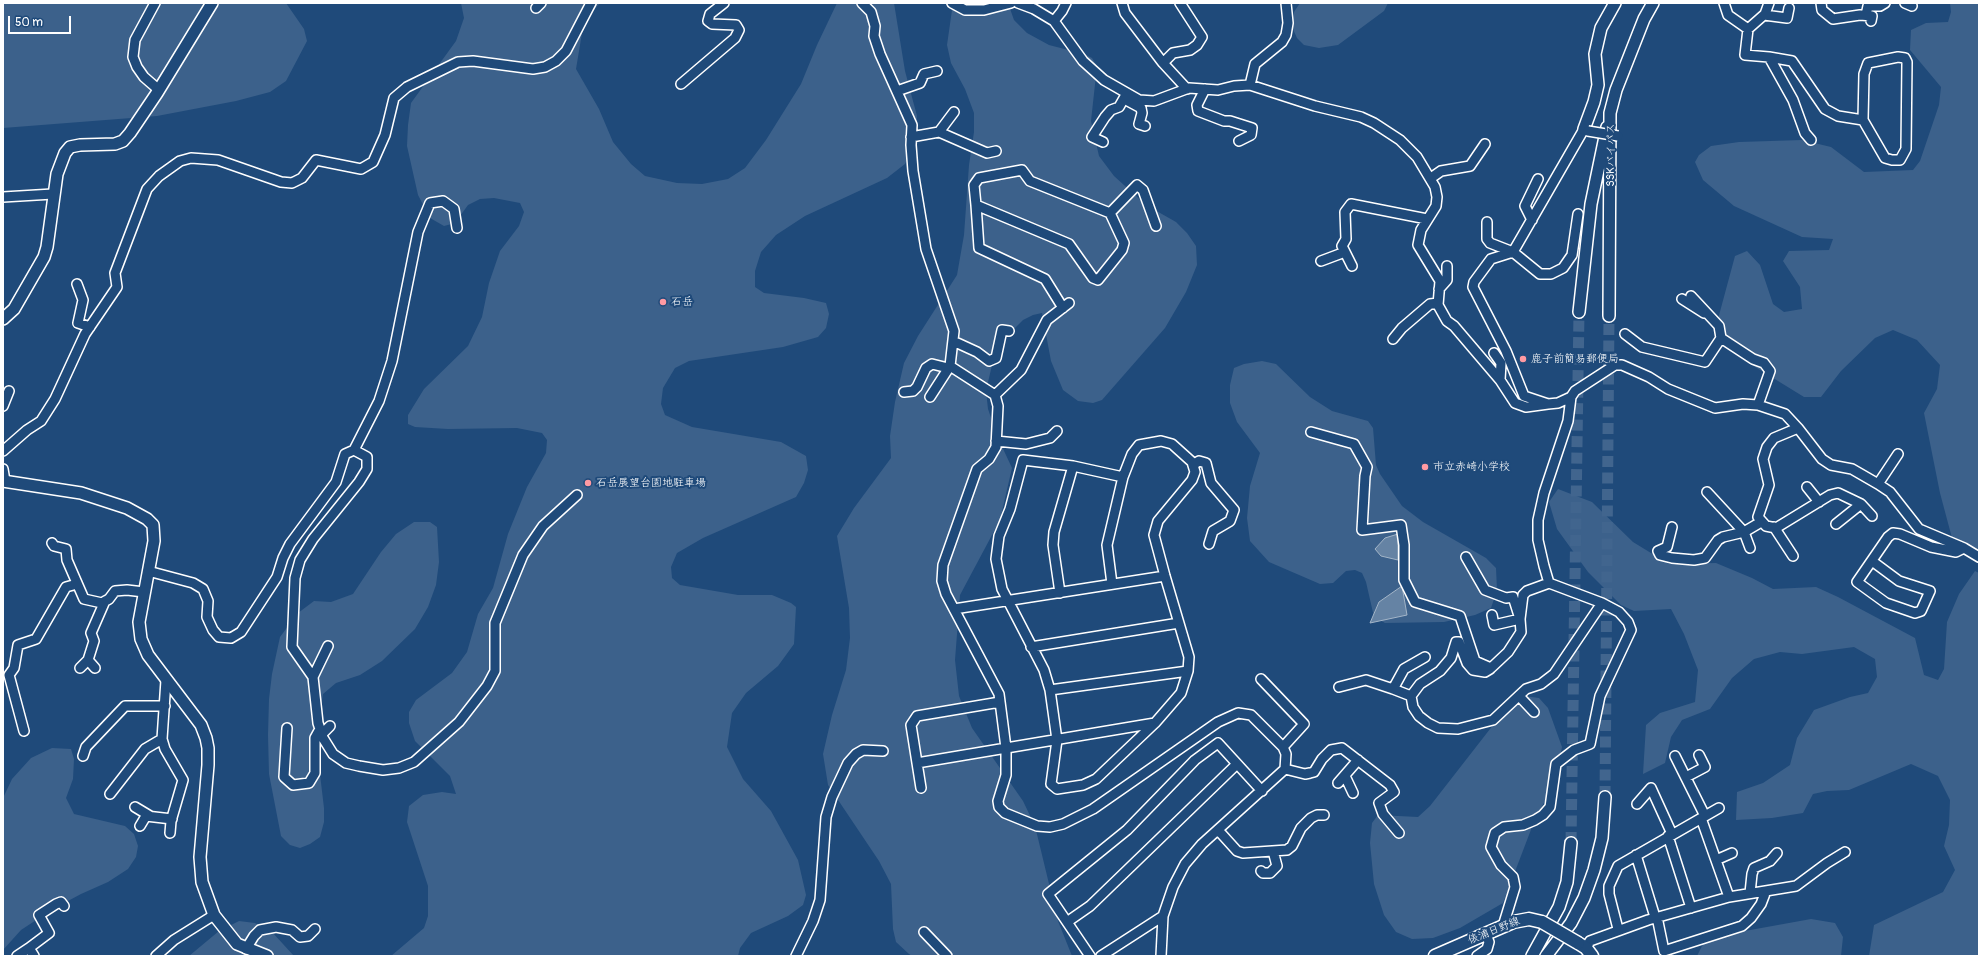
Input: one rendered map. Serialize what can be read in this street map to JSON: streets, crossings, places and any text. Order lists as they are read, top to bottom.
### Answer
{
  "streets": {
    "main road": ["俵浦日野線"],
    "street": ["SSKバイパス"]
  },
  "places": [
    "石岳",
    "鹿子前簡易郵便局",
    "市立赤崎小学校",
    "石岳展望台園地駐車場"
  ],
  "scale_bar": "50 m"
}
